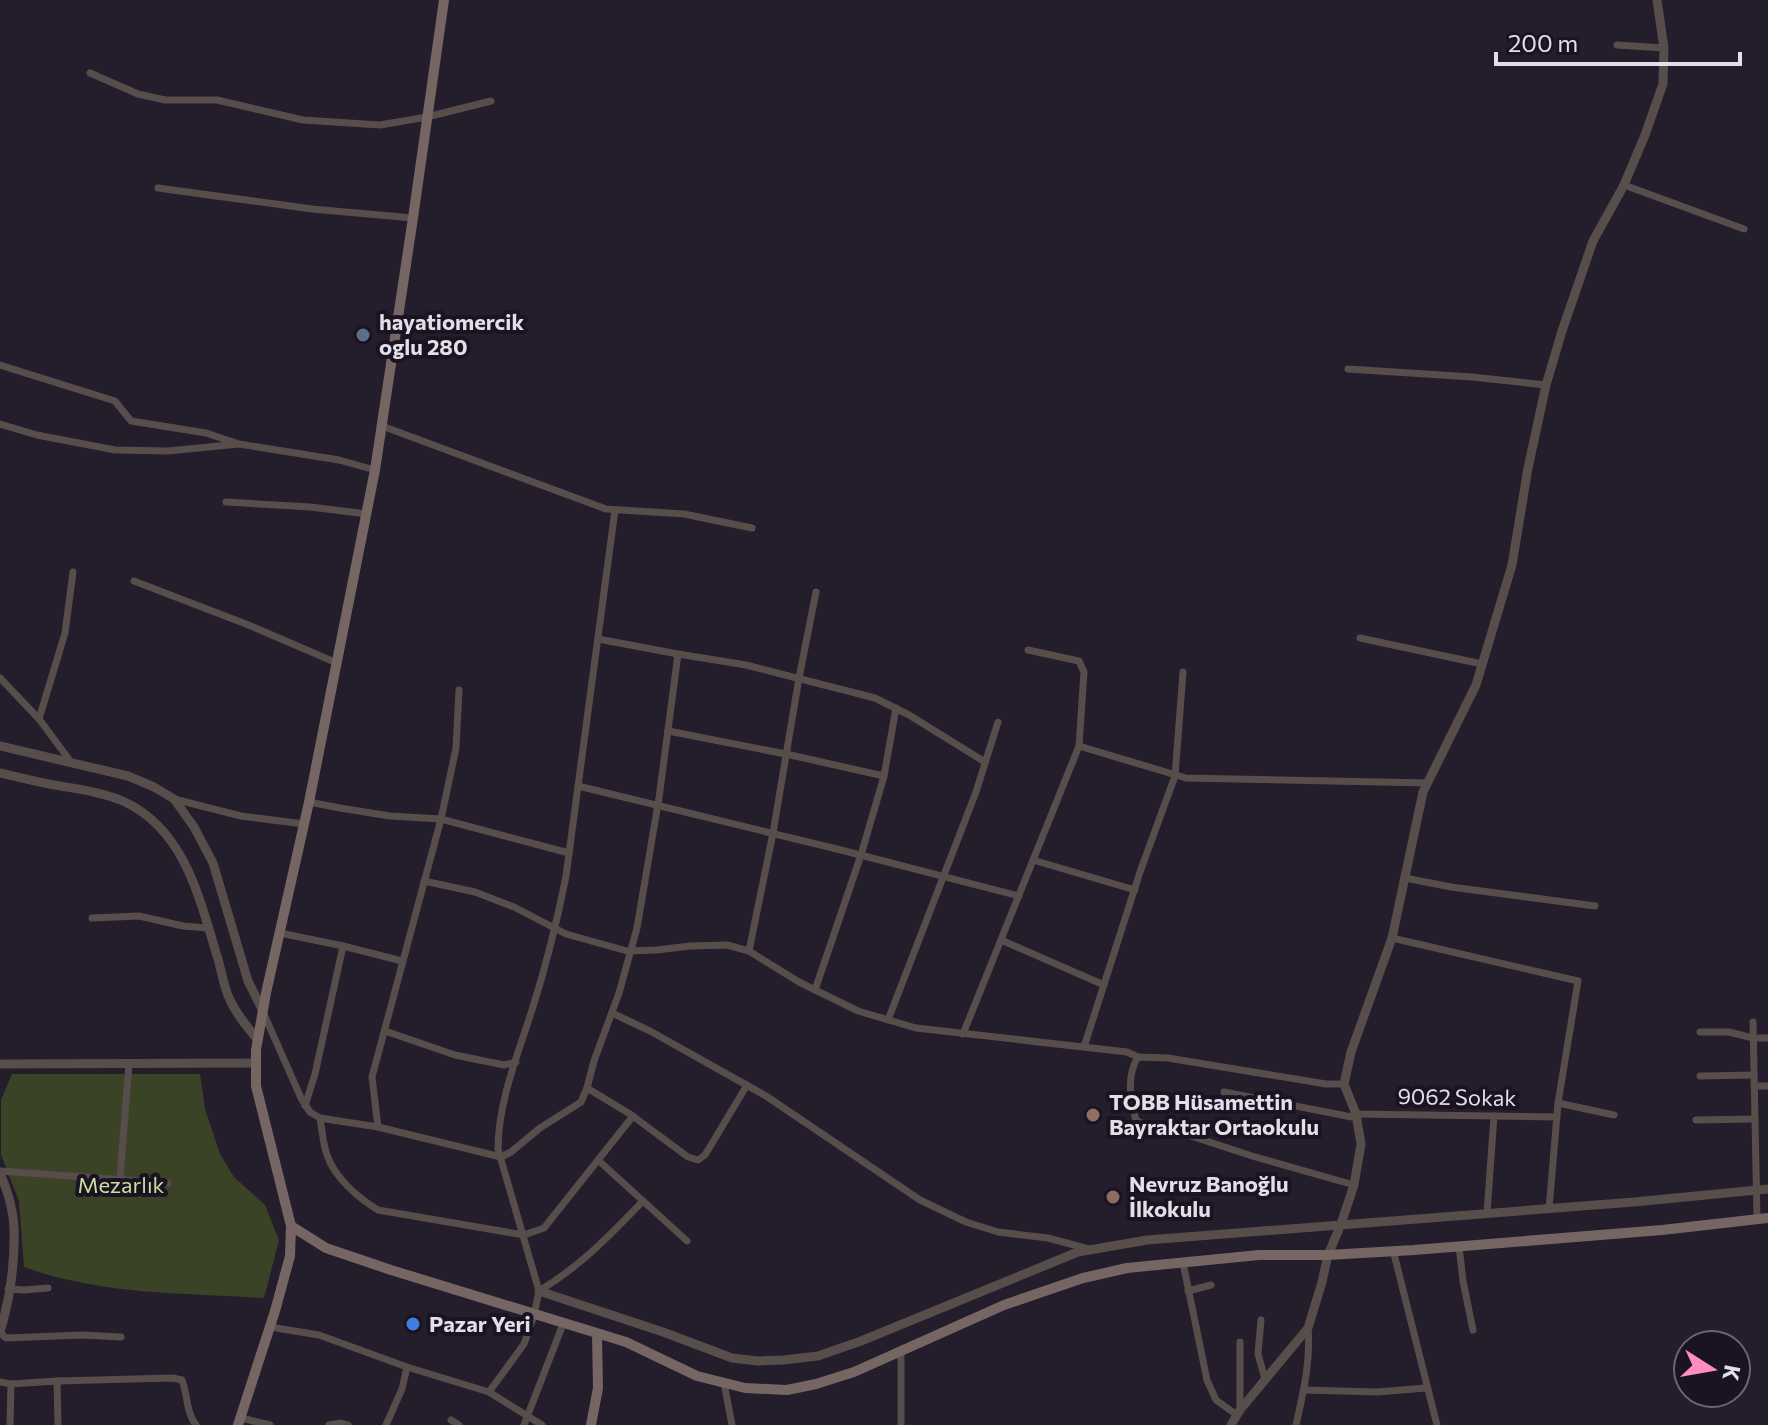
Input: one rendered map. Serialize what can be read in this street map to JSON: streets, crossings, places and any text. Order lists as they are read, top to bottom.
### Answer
{
  "streets": {
    "street": ["9062 Sokak"]
  },
  "parks": ["Mezarlık"],
  "places": [
    "hayatiomercik oglu 280",
    "TOBB Hüsamettin Bayraktar Ortaokulu",
    "Nevruz Banoğlu İlkokulu",
    "Pazar Yeri"
  ],
  "scale_bar": "200 m",
  "north": "right"
}
